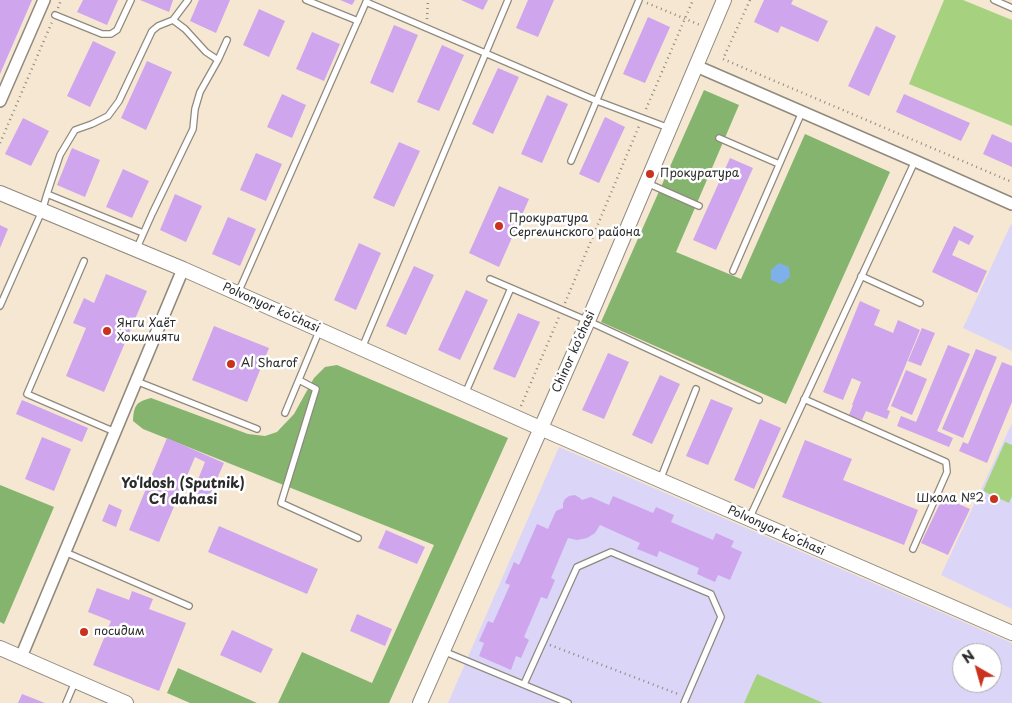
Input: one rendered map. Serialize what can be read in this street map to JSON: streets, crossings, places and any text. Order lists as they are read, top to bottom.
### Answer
{
  "streets": {
    "street": ["Polvonyor ko'chasi", "Chinor ko'chasi", "Polvonyor koʻchasi"]
  },
  "crossings": [
    ["Polvonyor ko'chasi", "Chinor ko'chasi"],
    ["Polvonyor ko'chasi", "Polvonyor koʻchasi"],
    ["Chinor ko'chasi", "Polvonyor koʻchasi"]
  ],
  "districts": ["Yo‘ldosh (Sputnik) C1 dahasi"],
  "places": [
    "Прокуратура",
    "Прокуратура Сергелинского района",
    "Янги Хаёт Хокимияти",
    "Al Sharof",
    "Школа №2",
    "посидим"
  ],
  "north": "top left"
}
